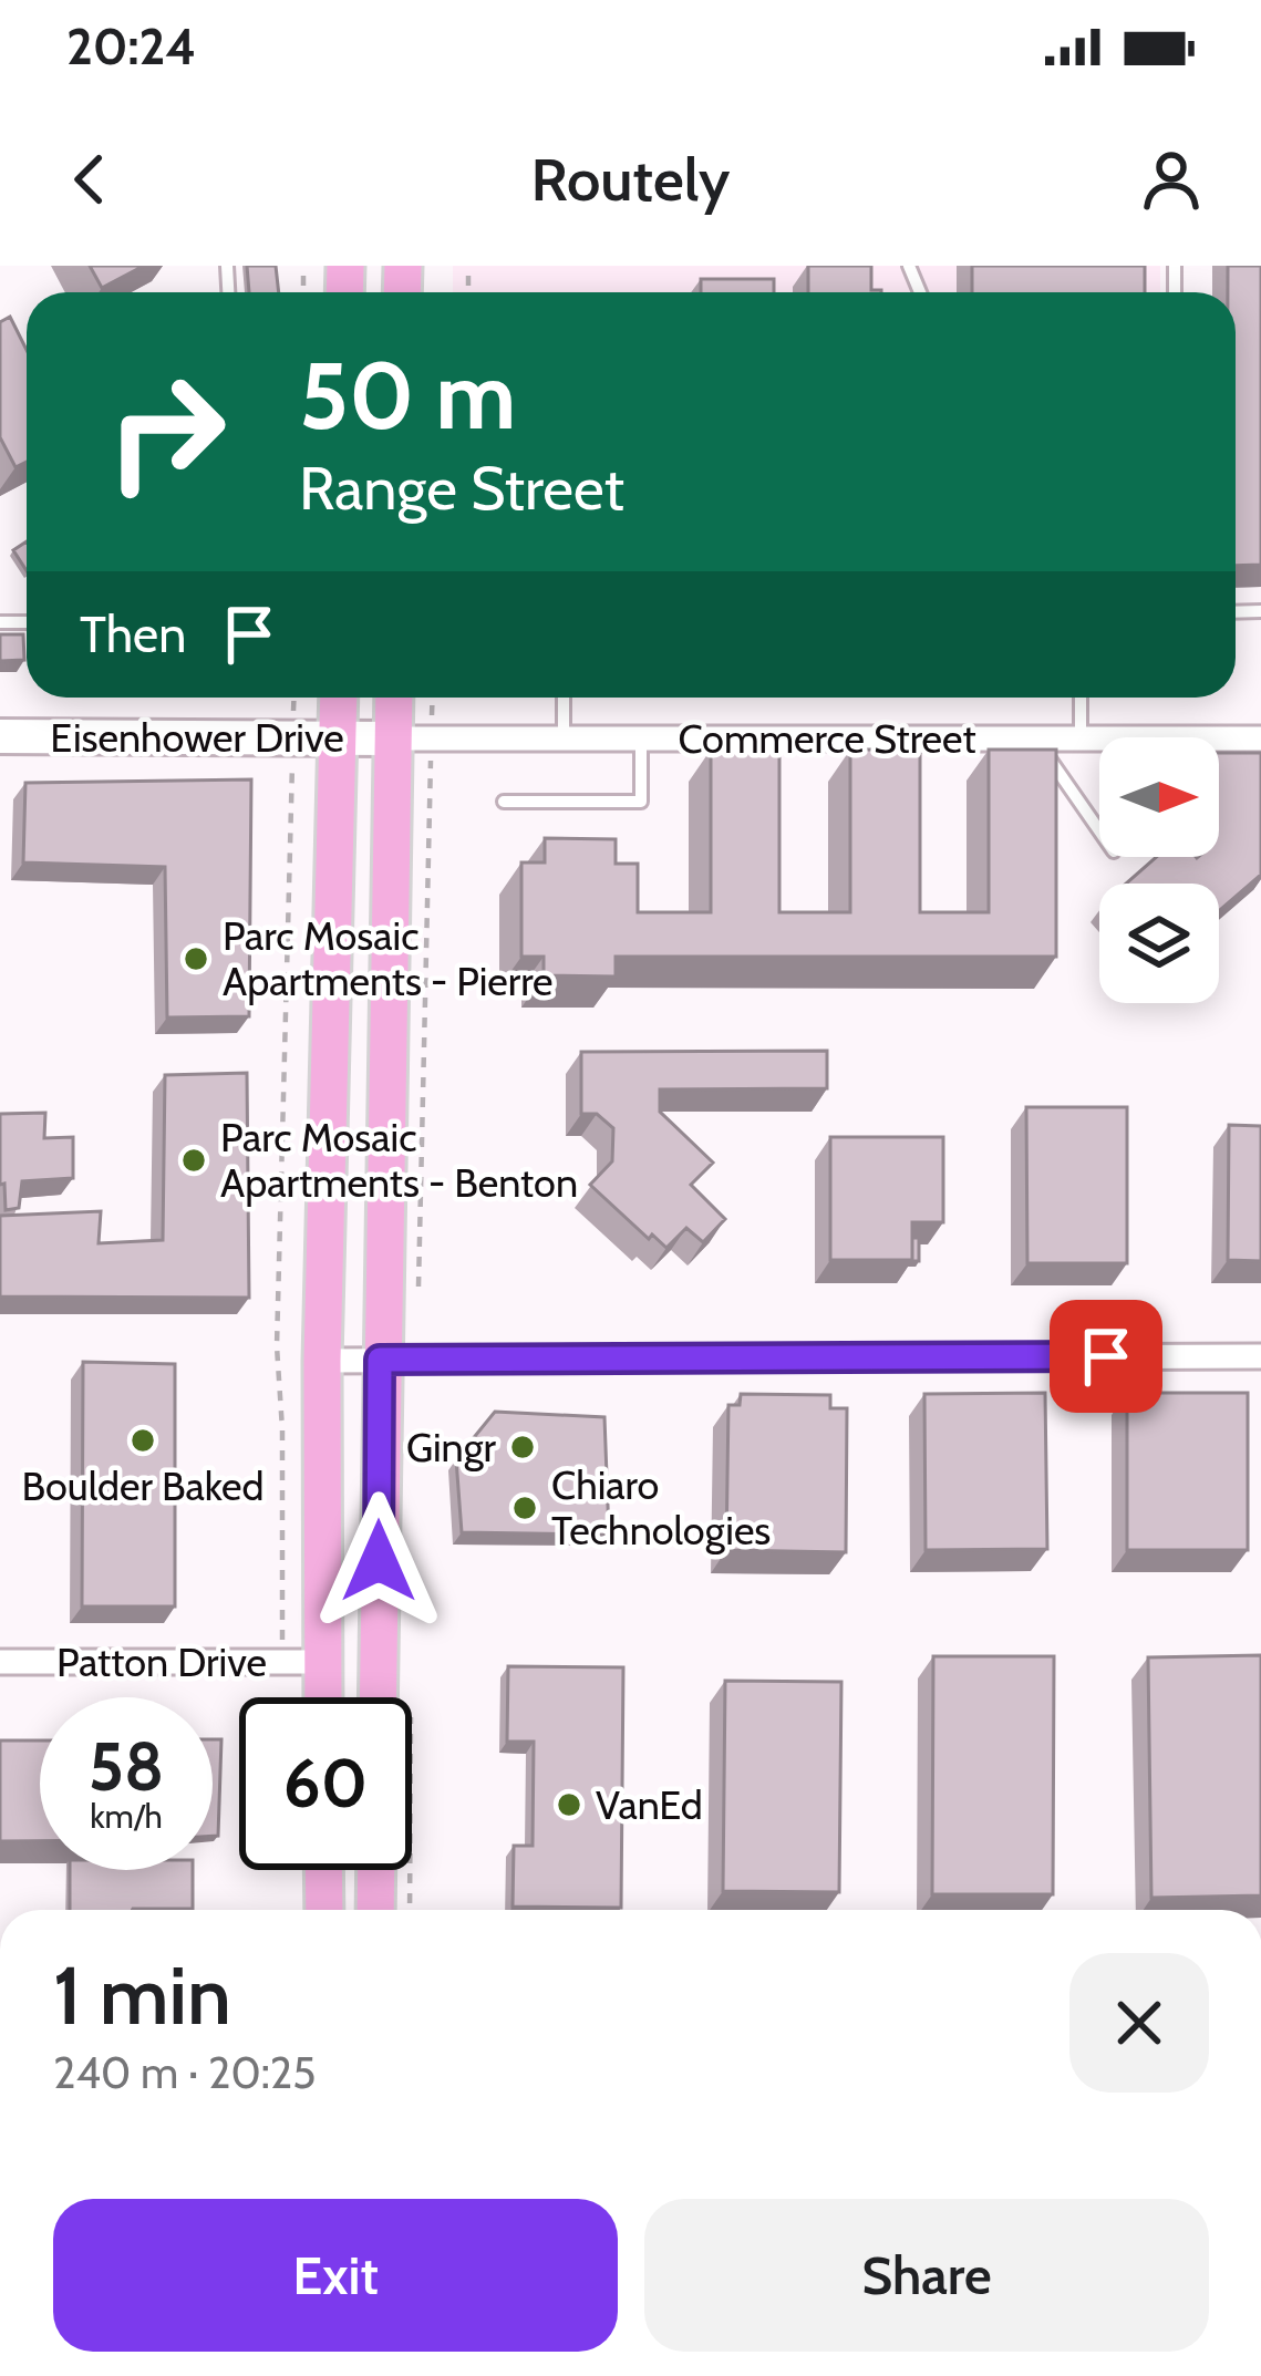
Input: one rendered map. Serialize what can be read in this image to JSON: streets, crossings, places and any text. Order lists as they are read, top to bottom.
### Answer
{
  "streets": {
    "street": ["Eisenhower Drive", "Commerce Street", "Patton Drive"]
  },
  "crossings": [
    ["Eisenhower Drive", "Commerce Street"]
  ],
  "places": [
    "Parc Mosaic Apartments - Pierre",
    "Parc Mosaic Apartments - Benton",
    "Boulder Baked",
    "Gingr",
    "Chiaro Technologies",
    "VanEd"
  ],
  "north": "right",
  "page": {
    "status": "20:24",
    "header": "Routely",
    "turn": ["50 m", "Range Street"],
    "then": "Then",
    "speed": "58 km/h",
    "limit": "60",
    "heading": ["1 min", "240 m · 20:25"],
    "buttons": ["Exit", "Share"]
  }
}
